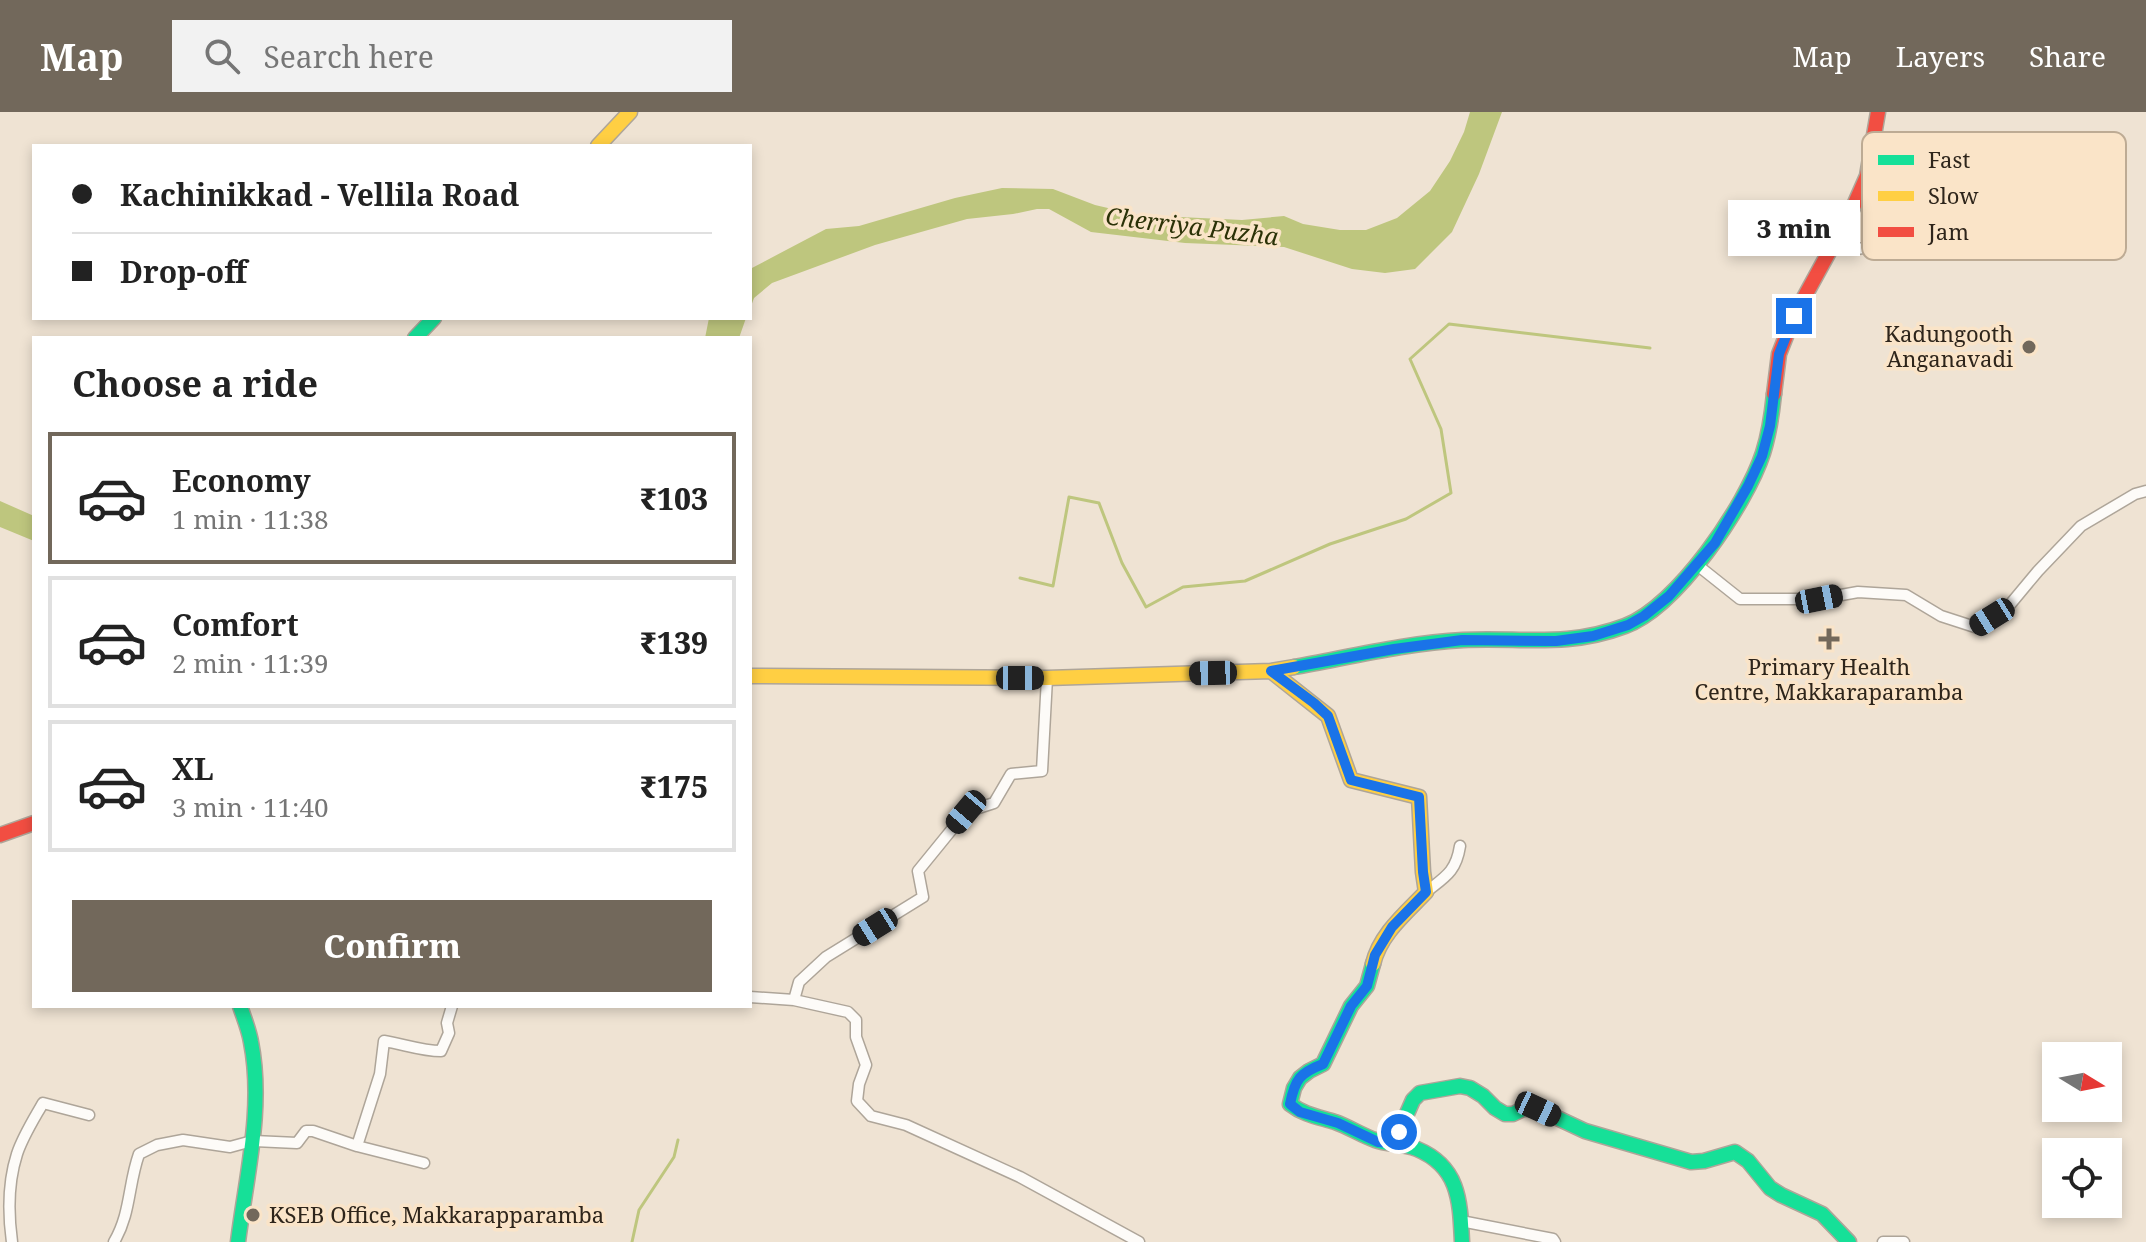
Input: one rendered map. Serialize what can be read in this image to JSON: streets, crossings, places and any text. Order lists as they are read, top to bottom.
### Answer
{
  "water": ["Cherriya Puzha"],
  "places": {
    "other": ["Kadungooth Anganavadi", "KSEB Office, Makkarapparamba"],
    "health": ["Primary Health Centre, Makkaraparamba"]
  },
  "legend": ["Fast", "Slow", "Jam"],
  "north": "right",
  "page": {
    "header": "Map",
    "search": "Search here",
    "nav": ["Map", "Layers", "Share"],
    "banner": ["Kachinikkad - Vellila Road", "Drop-off"],
    "bubble": "3 min",
    "heading": "Choose a ride",
    "list": [
      {
        "name": "Economy",
        "note": "1 min · 11:38",
        "value": "₹103"
      },
      {
        "name": "Comfort",
        "note": "2 min · 11:39",
        "value": "₹139"
      },
      {
        "name": "XL",
        "note": "3 min · 11:40",
        "value": "₹175"
      }
    ],
    "buttons": "Confirm"
  }
}
